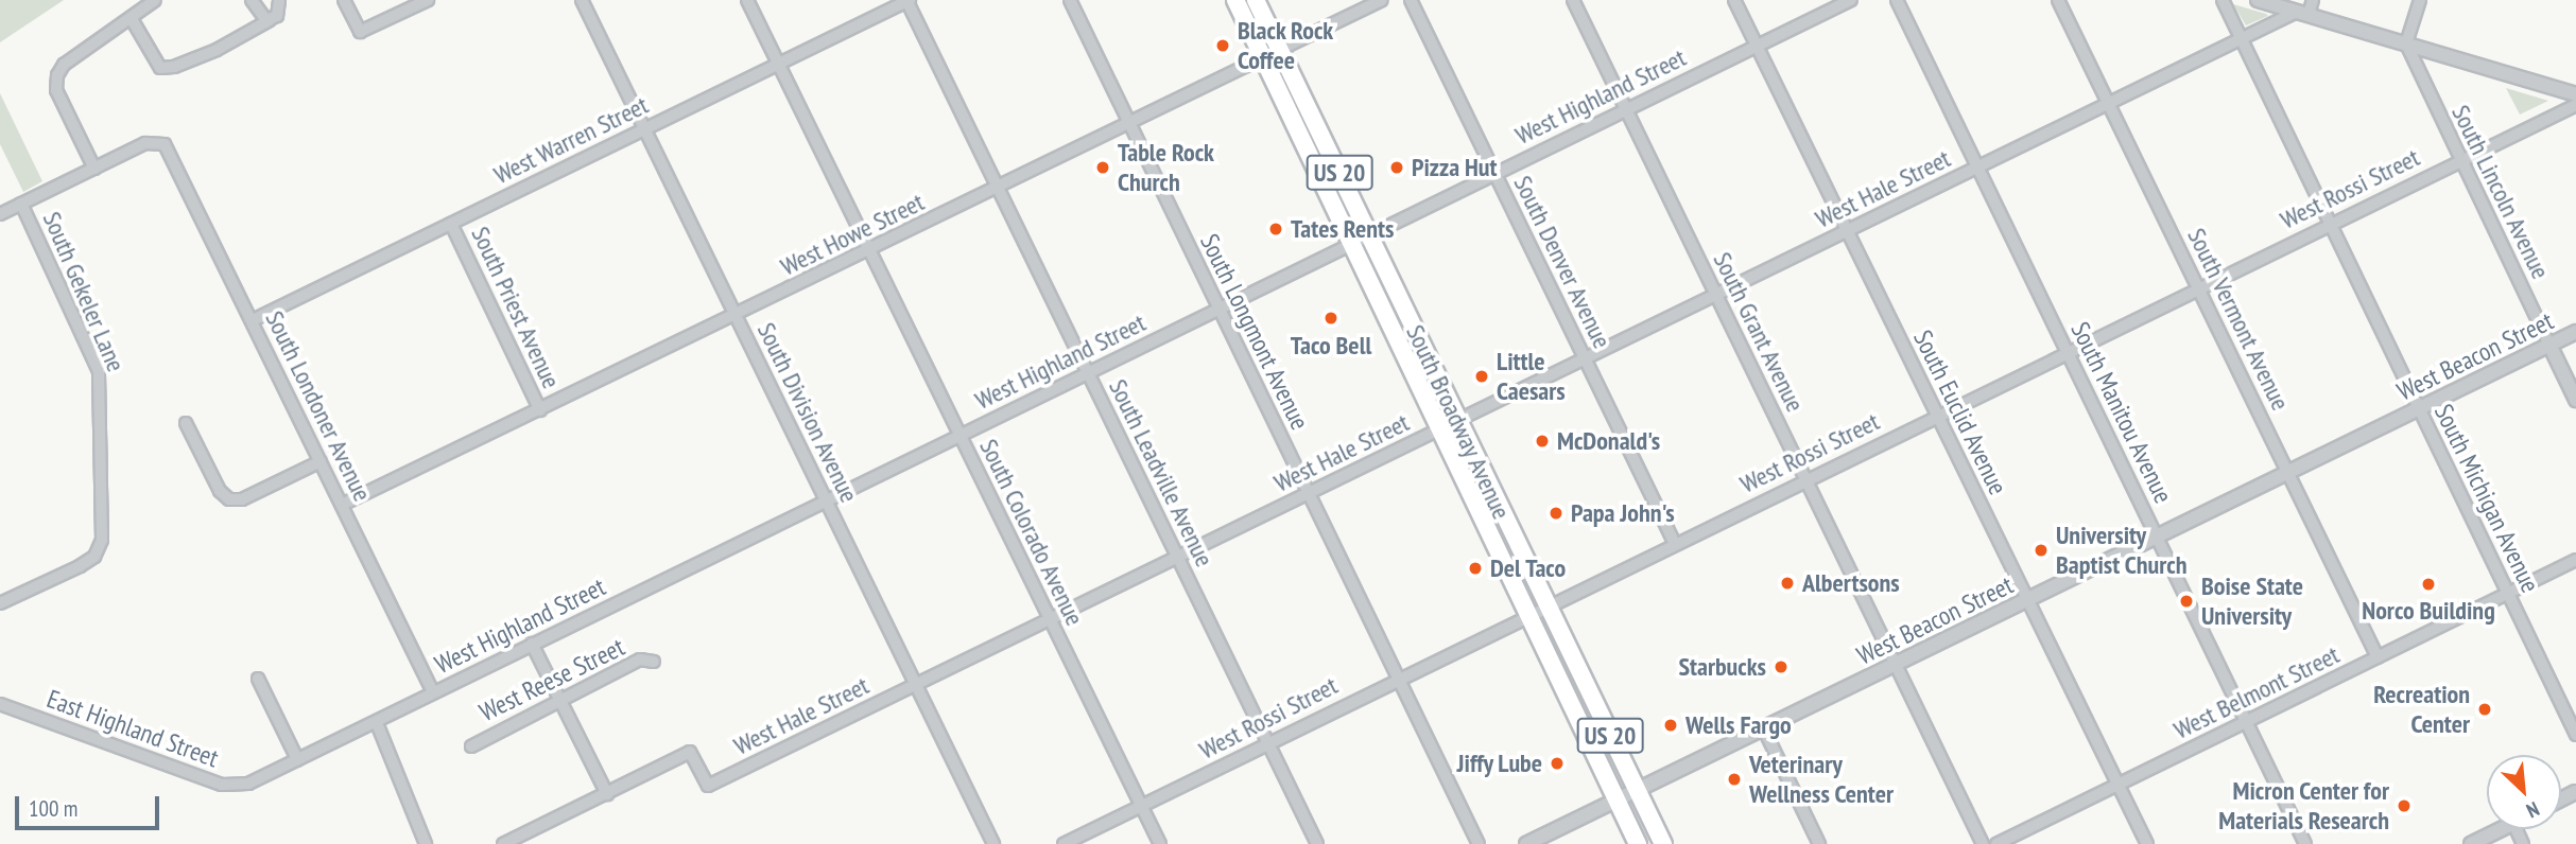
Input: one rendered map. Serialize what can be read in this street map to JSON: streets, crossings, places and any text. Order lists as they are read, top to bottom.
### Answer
{
  "streets": {
    "main road": ["US 20", "South Broadway Avenue"],
    "street": [
      "West Highland Street",
      "West Warren Street",
      "West Hale Street",
      "West Rossi Street",
      "South Lincoln Avenue",
      "West Howe Street",
      "South Denver Avenue",
      "South Gekeler Lane",
      "South Priest Avenue",
      "South Vermont Avenue",
      "South Longmont Avenue",
      "South Grant Avenue",
      "West Beacon Street",
      "South Londoner Avenue",
      "South Division Avenue",
      "South Euclid Avenue",
      "South Manitou Avenue",
      "South Leadville Avenue",
      "South Michigan Avenue",
      "South Colorado Avenue",
      "West Reese Street",
      "West Belmont Street",
      "East Highland Street"
    ]
  },
  "crossings": [
    ["West Highland Street", "South Denver Avenue"],
    ["West Highland Street", "South Longmont Avenue"],
    ["West Highland Street", "South Grant Avenue"],
    ["West Highland Street", "South Londoner Avenue"],
    ["West Highland Street", "South Division Avenue"],
    ["West Highland Street", "South Euclid Avenue"],
    ["West Highland Street", "South Broadway Avenue"],
    ["West Highland Street", "South Leadville Avenue"],
    ["West Highland Street", "South Colorado Avenue"],
    ["West Highland Street", "East Highland Street"],
    ["West Warren Street", "South Priest Avenue"],
    ["West Warren Street", "South Londoner Avenue"],
    ["West Warren Street", "South Division Avenue"],
    ["West Warren Street", "South Leadville Avenue"],
    ["West Warren Street", "South Colorado Avenue"],
    ["West Hale Street", "South Denver Avenue"],
    ["West Hale Street", "South Vermont Avenue"],
    ["West Hale Street", "South Longmont Avenue"],
    ["West Hale Street", "South Grant Avenue"],
    ["West Hale Street", "South Division Avenue"],
    ["West Hale Street", "South Euclid Avenue"],
    ["West Hale Street", "South Manitou Avenue"],
    ["West Hale Street", "South Broadway Avenue"],
    ["West Hale Street", "South Leadville Avenue"],
    ["West Hale Street", "South Michigan Avenue"],
    ["West Hale Street", "South Colorado Avenue"],
    ["West Rossi Street", "South Lincoln Avenue"],
    ["West Rossi Street", "South Denver Avenue"],
    ["West Rossi Street", "South Vermont Avenue"],
    ["West Rossi Street", "South Longmont Avenue"],
    ["West Rossi Street", "South Grant Avenue"],
    ["West Rossi Street", "South Euclid Avenue"],
    ["West Rossi Street", "South Manitou Avenue"],
    ["West Rossi Street", "South Broadway Avenue"],
    ["West Rossi Street", "South Leadville Avenue"],
    ["West Rossi Street", "South Michigan Avenue"],
    ["West Rossi Street", "South Colorado Avenue"],
    ["South Lincoln Avenue", "West Beacon Street"],
    ["West Howe Street", "South Priest Avenue"],
    ["West Howe Street", "South Longmont Avenue"],
    ["West Howe Street", "South Londoner Avenue"],
    ["West Howe Street", "South Division Avenue"],
    ["West Howe Street", "South Broadway Avenue"],
    ["West Howe Street", "South Leadville Avenue"],
    ["West Howe Street", "South Colorado Avenue"],
    ["South Vermont Avenue", "West Beacon Street"],
    ["South Vermont Avenue", "West Belmont Street"],
    ["South Grant Avenue", "West Beacon Street"],
    ["West Beacon Street", "South Euclid Avenue"],
    ["West Beacon Street", "South Manitou Avenue"],
    ["West Beacon Street", "South Broadway Avenue"],
    ["West Beacon Street", "South Michigan Avenue"],
    ["South Euclid Avenue", "West Belmont Street"],
    ["South Manitou Avenue", "West Belmont Street"],
    ["South Michigan Avenue", "West Belmont Street"]
  ],
  "places": [
    "Black Rock Coffee",
    "Table Rock Church",
    "Pizza Hut",
    "Tates Rents",
    "Taco Bell",
    "Little Caesars",
    "McDonald's",
    "Papa John's",
    "University Baptist Church",
    "Del Taco",
    "Albertsons",
    "Norco Building",
    "Boise State University",
    "Starbucks",
    "Recreation Center",
    "Wells Fargo",
    "Jiffy Lube",
    "Veterinary Wellness Center",
    "Micron Center for Materials Research"
  ],
  "scale_bar": "100 m",
  "north": "bottom right"
}
